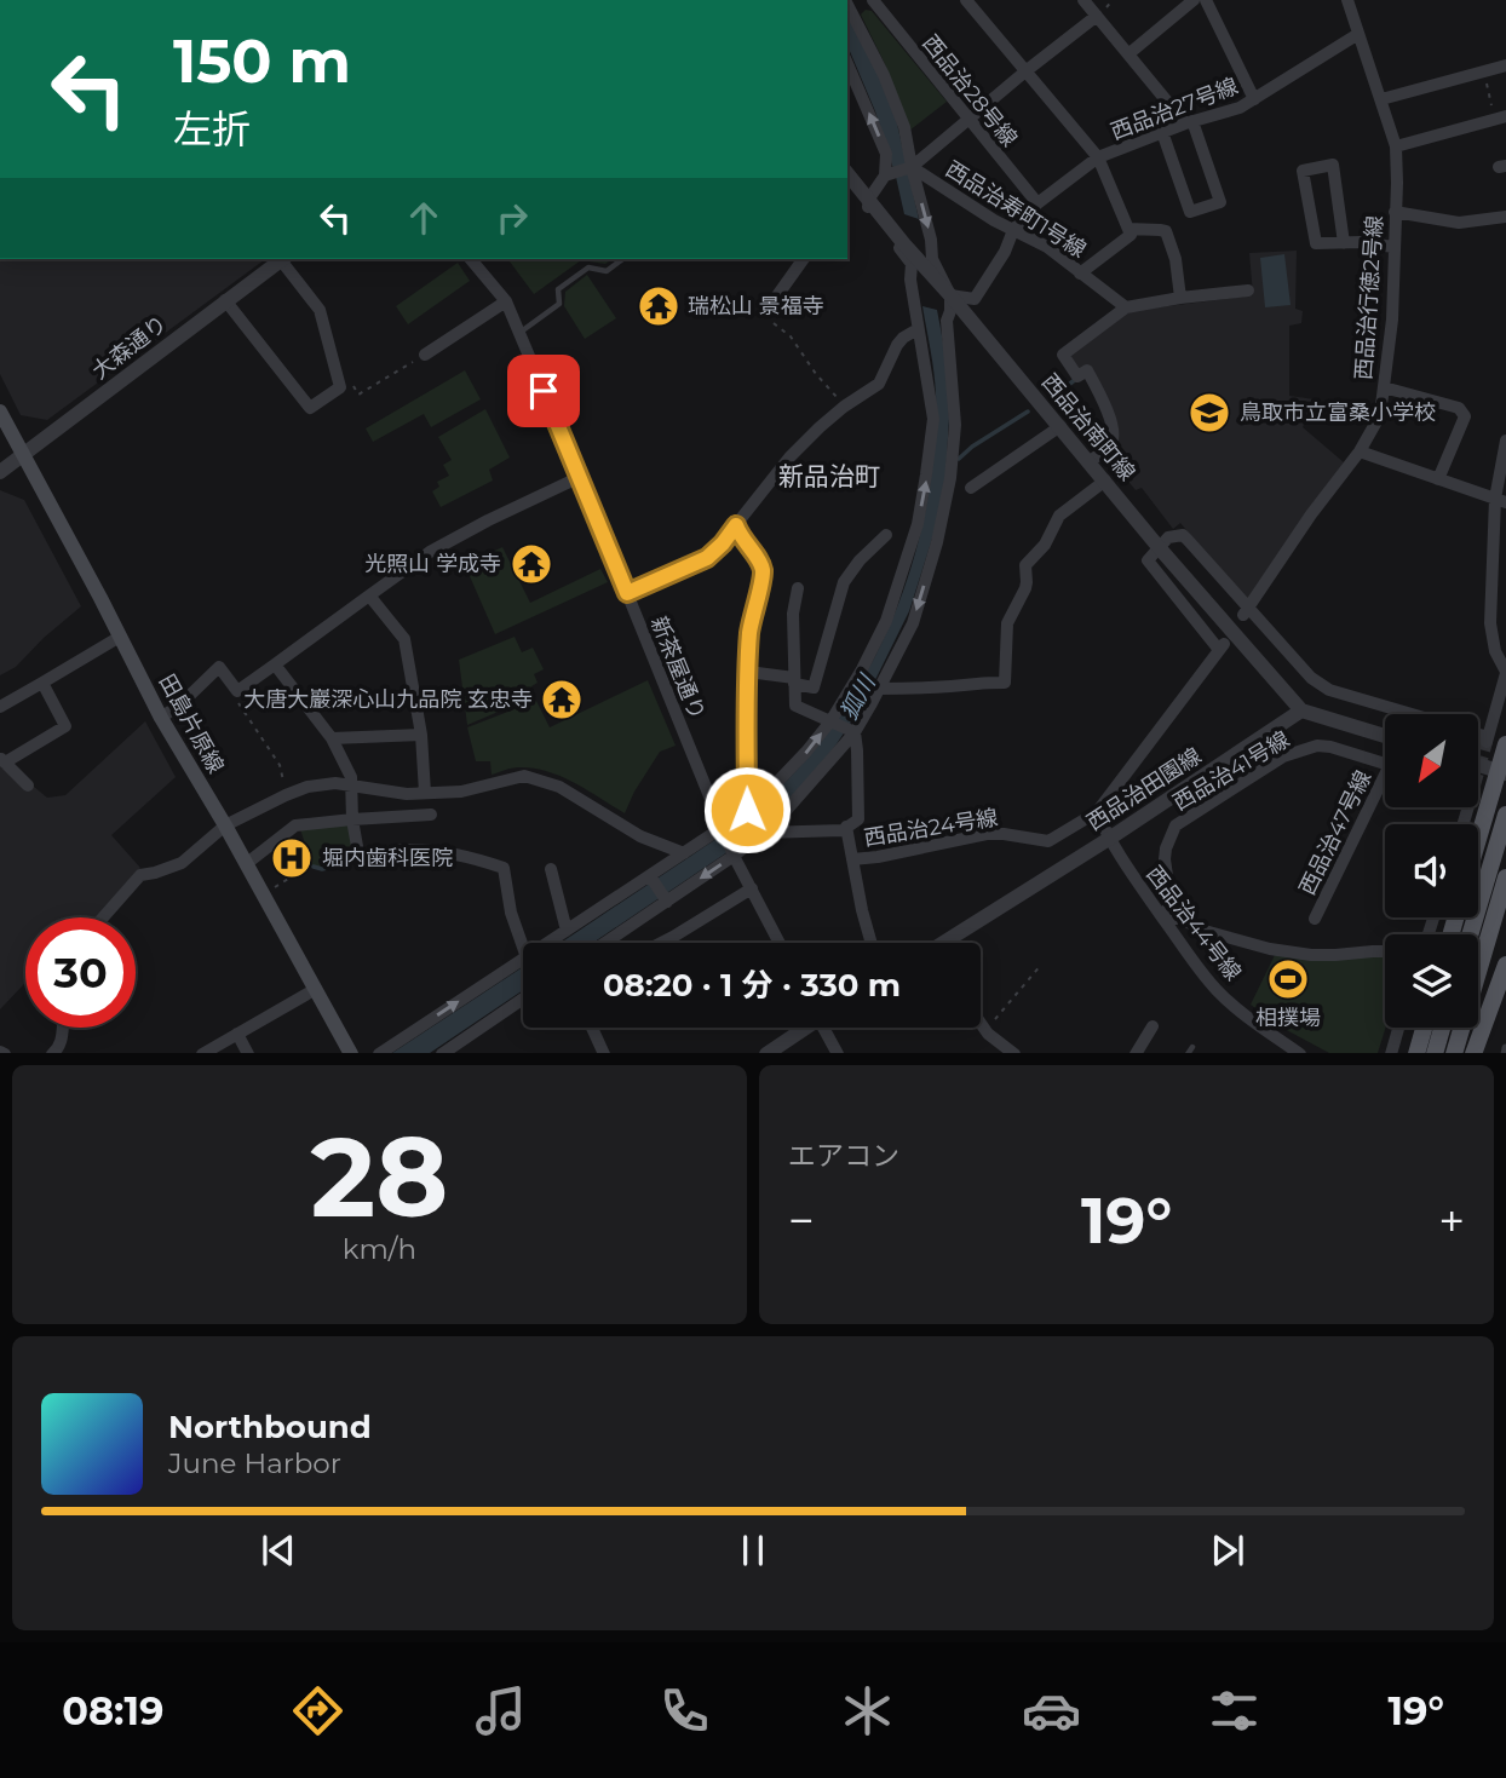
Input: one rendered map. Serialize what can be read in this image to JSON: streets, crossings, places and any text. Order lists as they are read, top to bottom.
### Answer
{
  "streets": {
    "main road": ["田島片原線"],
    "street": [
      "西品治28号線",
      "西品治27号線",
      "西品治寿町1号線",
      "西品治行徳2号線",
      "大森通り",
      "西品治南町線",
      "新茶屋通り",
      "西品治41号線",
      "西品治田園線",
      "西品治24号線",
      "西品治47号線",
      "西品治44号線"
    ]
  },
  "crossings": [
    ["西品治28号線", "西品治27号線"],
    ["西品治27号線", "西品治寿町1号線"],
    ["西品治27号線", "西品治行徳2号線"],
    ["西品治27号線", "西品治南町線"],
    ["大森通り", "田島片原線"],
    ["西品治南町線", "西品治田園線"],
    ["西品治41号線", "西品治44号線"],
    ["西品治田園線", "西品治44号線"]
  ],
  "districts": ["新品治町"],
  "water": ["狐川"],
  "places": {
    "temple": ["瑞松山 景福寺", "光照山 学成寺", "大唐大巖深心山九品院 玄忠寺"],
    "school or university": ["鳥取市立富桑小学校"],
    "hospital": ["堀内歯科医院"],
    "sports": ["相撲場"]
  },
  "north": "bottom left",
  "page": {
    "turn": ["150 m", "左折"],
    "limit": "30",
    "trip": "08:20 · 1 分 · 330 m",
    "tile": [
      ["28", "km/h"],
      "エアコン"
    ],
    "heat": ["−", "19°", "+"],
    "song": ["Northbound", "June Harbor"],
    "tabs": ["08:19", "19°"]
  }
}
